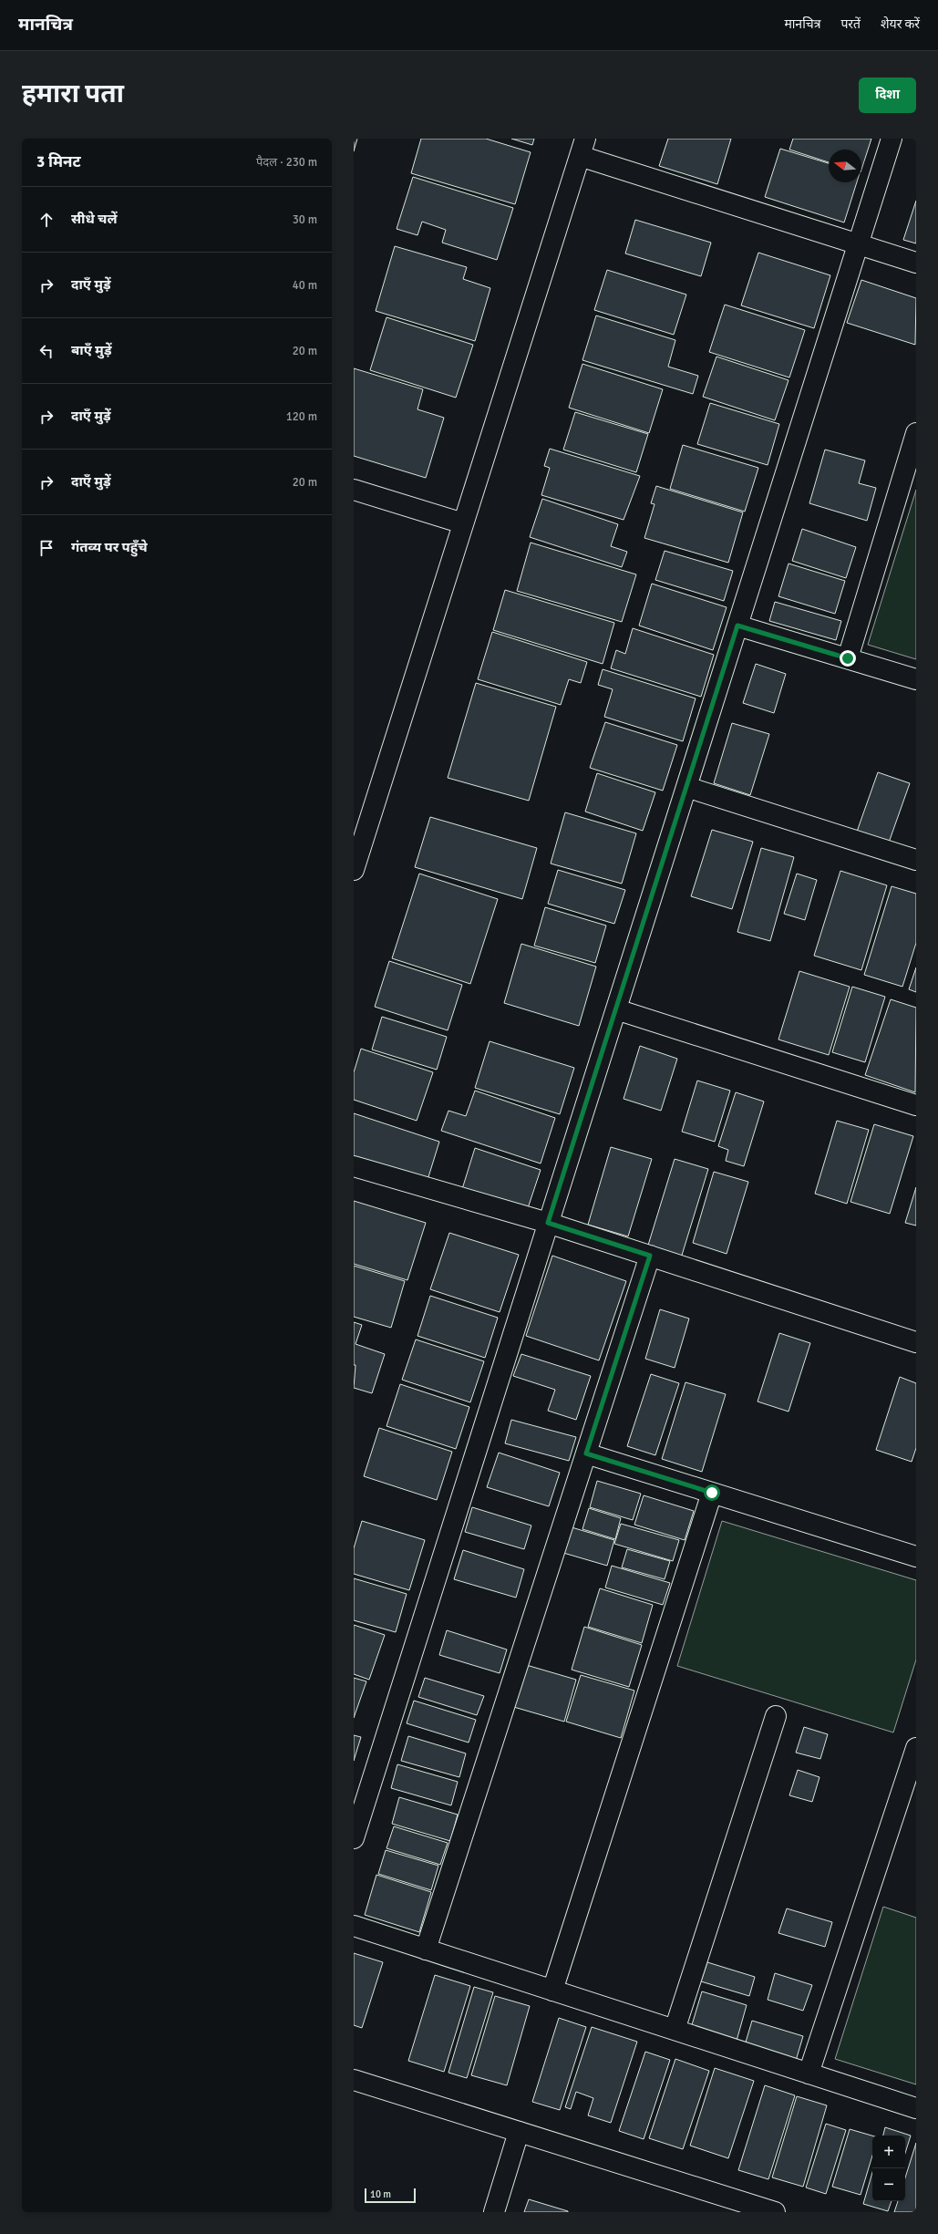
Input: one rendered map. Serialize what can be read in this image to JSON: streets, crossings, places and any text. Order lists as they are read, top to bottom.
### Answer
{
  "scale_bar": "10 m",
  "north": "left",
  "page": {
    "header": "मानचित्र",
    "nav": ["मानचित्र", "परतें", "शेयर करें"],
    "buttons": "दिशा",
    "title": "हमारा पता",
    "heading": ["3 मिनट", "पैदल · 230 m"],
    "list": [
      ["सीधे चलें", "30 m"],
      ["दाएँ मुड़ें", "40 m"],
      ["बाएँ मुड़ें", "20 m"],
      ["दाएँ मुड़ें", "120 m"],
      ["दाएँ मुड़ें", "20 m"],
      "गंतव्य पर पहुँचे"
    ],
    "map_buttons": ["+", "−"],
    "scale": "10 m"
  }
}
